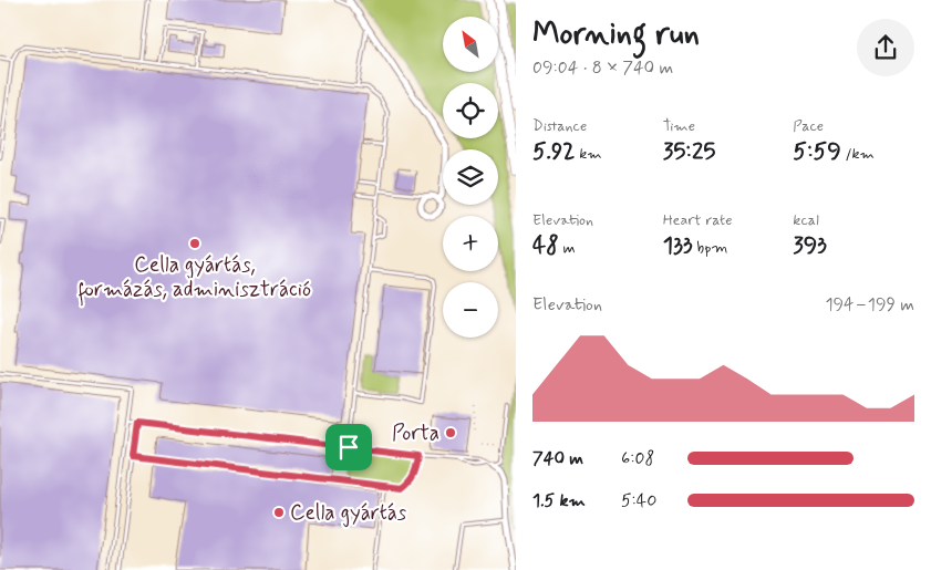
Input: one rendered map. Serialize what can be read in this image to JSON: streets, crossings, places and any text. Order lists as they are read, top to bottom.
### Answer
{
  "places": ["Cella gyártás, formázás, adminisztráció", "Porta", "Cella gyártás"],
  "north": "top left",
  "page": {
    "heading": ["Morning run", "09:04 · 8 × 740 m"],
    "map_buttons": ["+", "−"],
    "stats": [
      ["Distance", "5.92 km"],
      ["Time", "35:25"],
      ["Pace", "5:59 /km"],
      ["Elevation", "48 m"],
      ["Heart rate", "133 bpm"],
      ["kcal", "393"]
    ],
    "chart": ["Elevation", "194–199 m"],
    "list": [
      {
        "name": "740 m",
        "note": "6:08"
      },
      {
        "name": "1.5 km",
        "note": "5:40"
      }
    ]
  }
}
